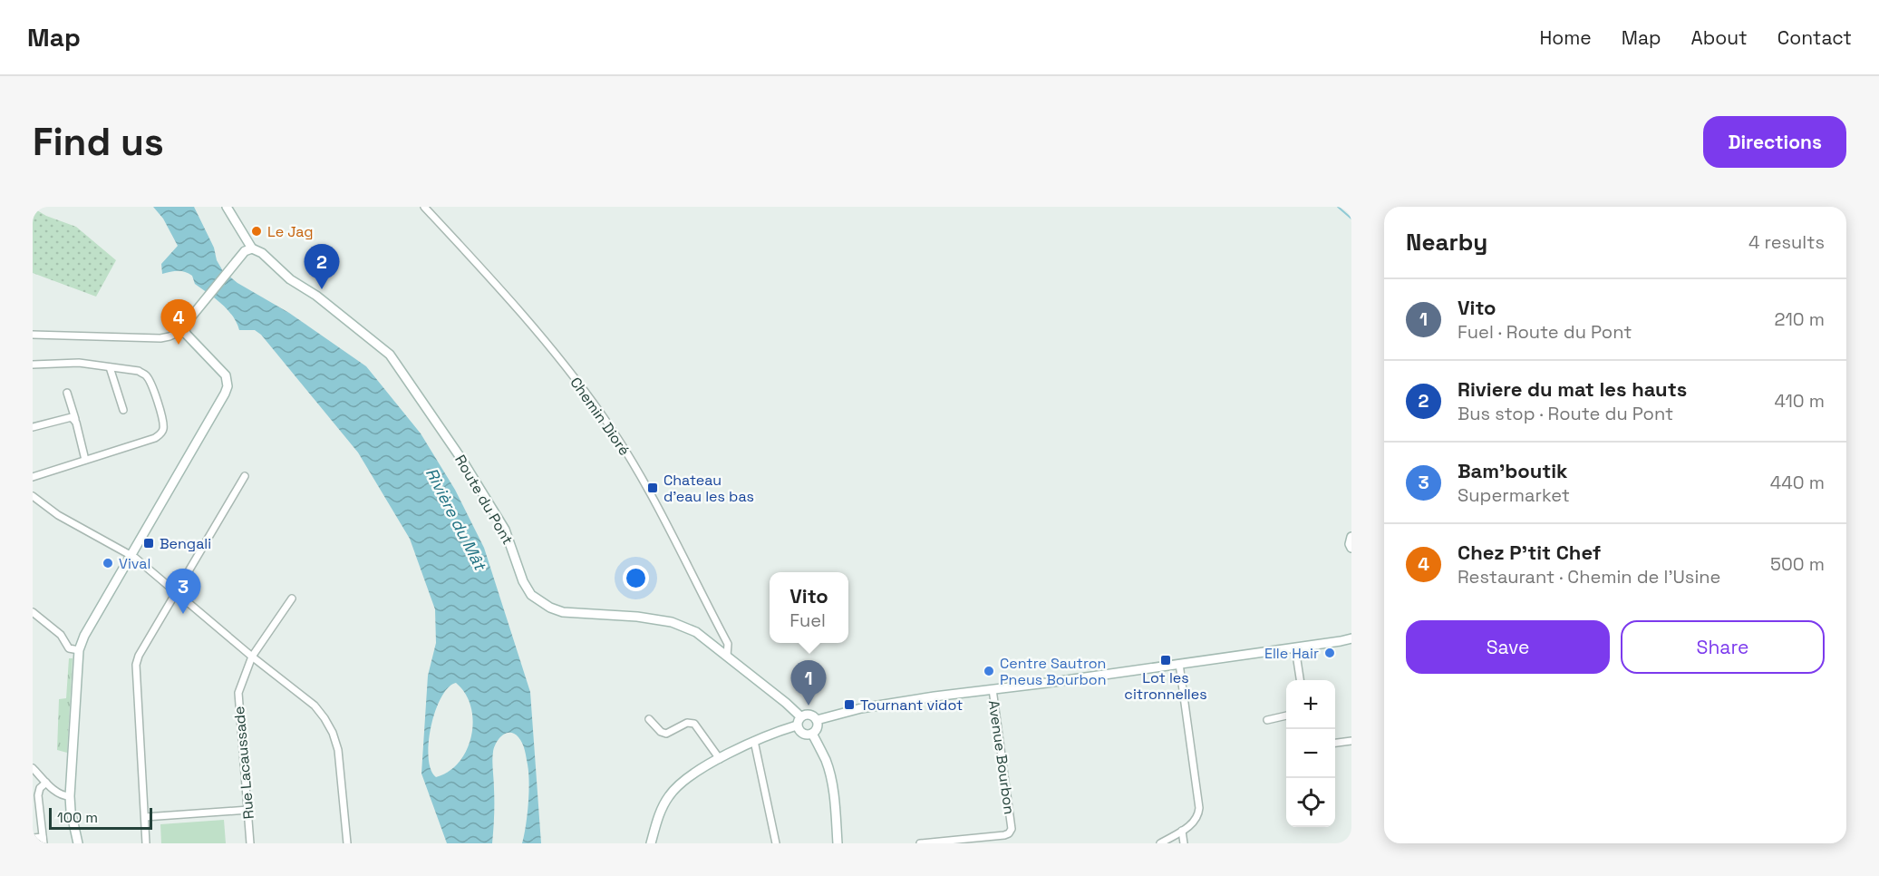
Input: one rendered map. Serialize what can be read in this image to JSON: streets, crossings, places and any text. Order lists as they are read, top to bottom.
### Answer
{
  "streets": {
    "main road": ["Route du Pont", "Avenue Bourbon"],
    "street": ["Chemin Dioré", "Rue Lacaussade"]
  },
  "crossings": [
    ["Chemin Dioré", "Route du Pont"],
    ["Route du Pont", "Avenue Bourbon"]
  ],
  "water": ["Rivière du Mât"],
  "places": {
    "other": [
      "Le Jag",
      "Vival",
      "Elle Hair",
      "Centre Sautron Pneus Bourbon"
    ],
    "transit": [
      "Chateau d'eau les bas",
      "Bengali",
      "Lot les citronnelles",
      "Tournant vidot"
    ]
  },
  "scale_bar": "100 m",
  "page": {
    "header": "Map",
    "nav": [
      "Home",
      "Map",
      "About",
      "Contact"
    ],
    "buttons": [
      "Directions",
      ["Save", "Share"]
    ],
    "title": "Find us",
    "heading": ["Nearby", "4 results"],
    "pins": [
      "2",
      "4",
      "3",
      "1"
    ],
    "list": [
      {
        "mark": "1",
        "name": "Vito",
        "note": "Fuel · Route du Pont",
        "value": "210 m"
      },
      {
        "mark": "2",
        "name": "Riviere du mat les hauts",
        "note": "Bus stop · Route du Pont",
        "value": "410 m"
      },
      {
        "mark": "3",
        "name": "Bam'boutik",
        "note": "Supermarket",
        "value": "440 m"
      },
      {
        "mark": "4",
        "name": "Chez P'tit Chef",
        "note": "Restaurant · Chemin de l'Usine",
        "value": "500 m"
      }
    ],
    "popup": ["Vito", "Fuel"],
    "map_buttons": ["+", "−"],
    "scale": "100 m"
  }
}
